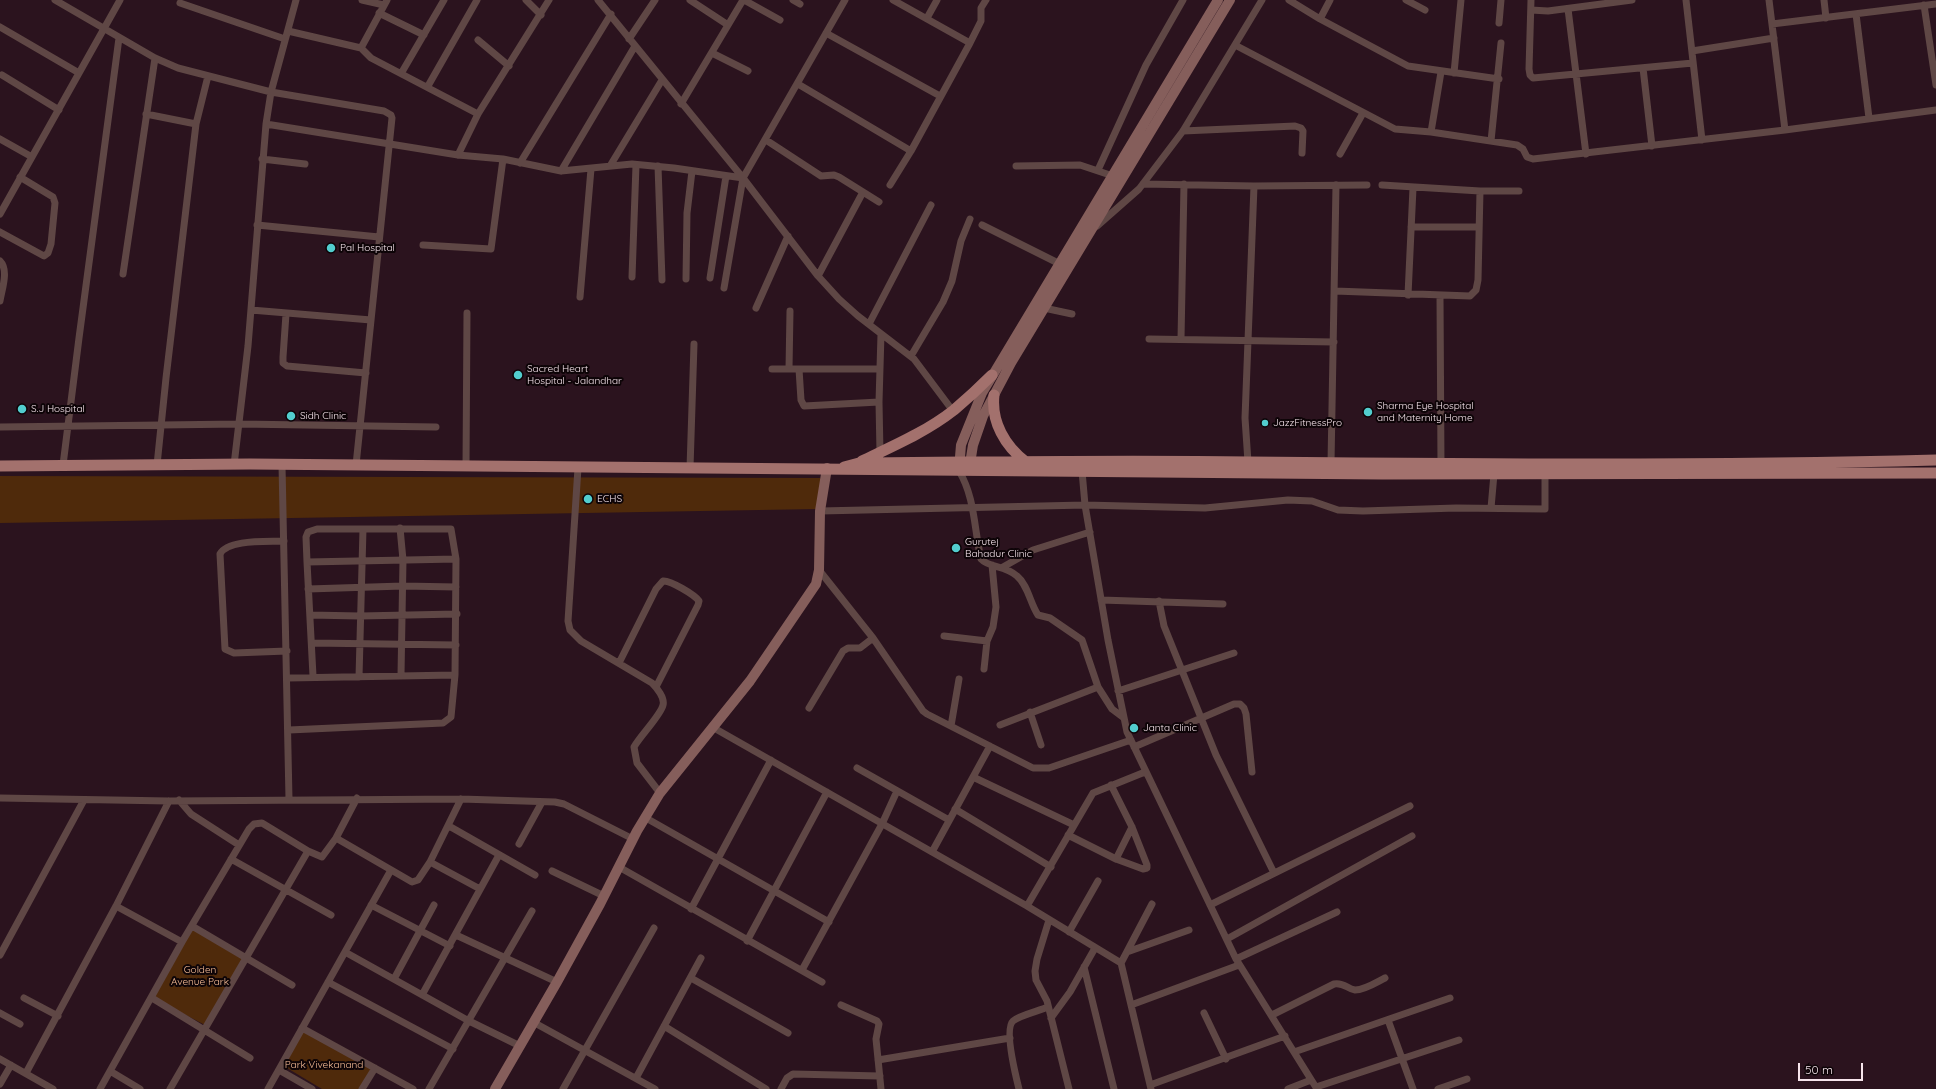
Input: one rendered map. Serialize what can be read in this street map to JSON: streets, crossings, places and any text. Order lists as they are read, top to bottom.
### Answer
{
  "parks": ["Golden Avenue Park", "Park Vivekanand"],
  "places": [
    "Pal Hospital",
    "Sacred Heart Hospital - Jalandhar",
    "S.J Hospital",
    "Sharma Eye Hospital and Maternity Home",
    "Sidh Clinic",
    "JazzFitnessPro",
    "ECHS",
    "Gurutej Bahadur Clinic",
    "Janta Clinic"
  ],
  "scale_bar": "50 m"
}
